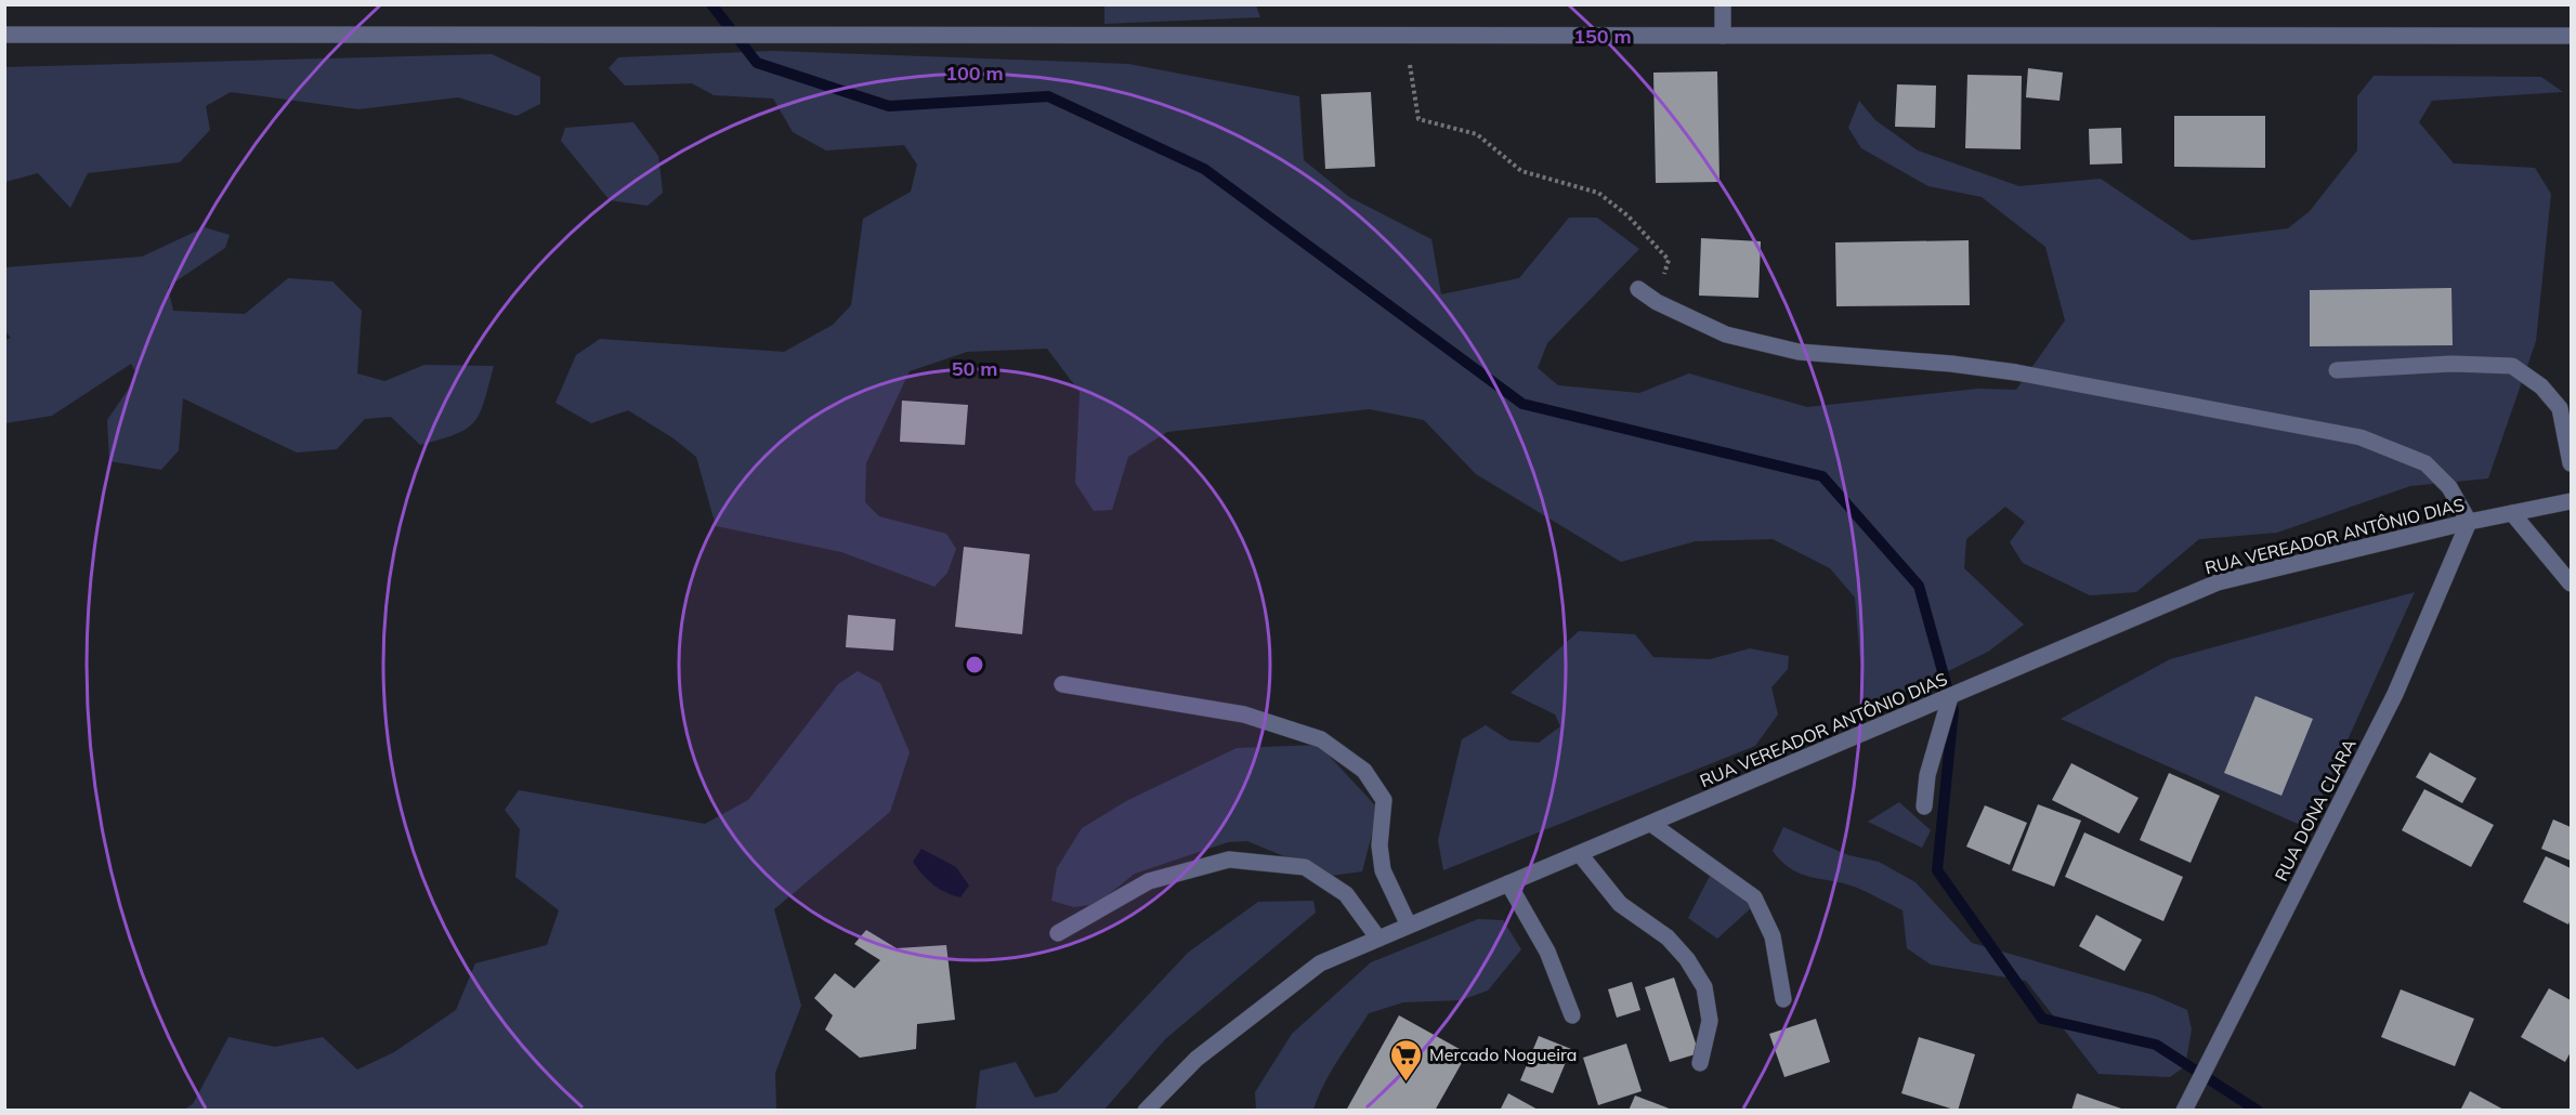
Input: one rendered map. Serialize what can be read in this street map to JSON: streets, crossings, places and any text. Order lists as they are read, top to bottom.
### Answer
{
  "streets": {
    "street": ["RUA VEREADOR ANTÔNIO DIAS", "RUA DONA CLARA"]
  },
  "crossings": [
    ["RUA VEREADOR ANTÔNIO DIAS", "RUA DONA CLARA"]
  ],
  "places": {
    "supermarket": ["Mercado Nogueira"]
  },
  "rings": ["150 m", "100 m", "50 m"]
}
